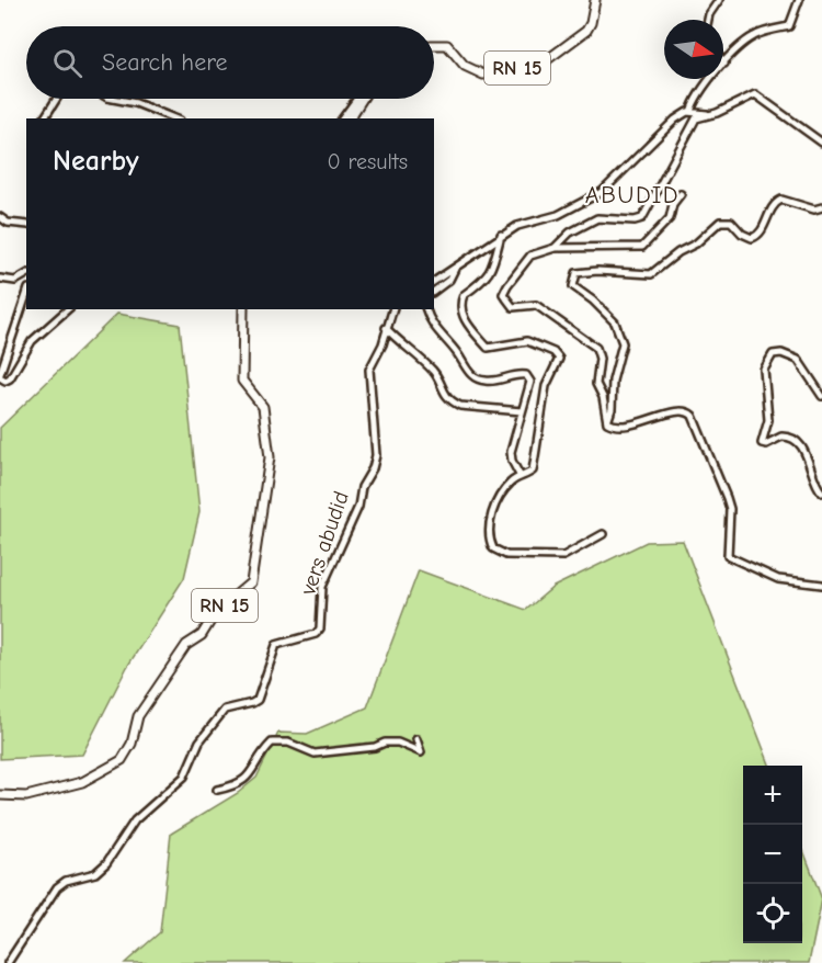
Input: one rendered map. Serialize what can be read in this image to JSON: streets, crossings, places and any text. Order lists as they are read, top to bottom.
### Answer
{
  "streets": {
    "main road": ["RN 15"],
    "street": ["vers abudid"]
  },
  "districts": ["ABUDID"],
  "north": "right",
  "page": {
    "search": "Search here",
    "heading": ["Nearby", "0 results"],
    "map_buttons": ["+", "−"]
  }
}
